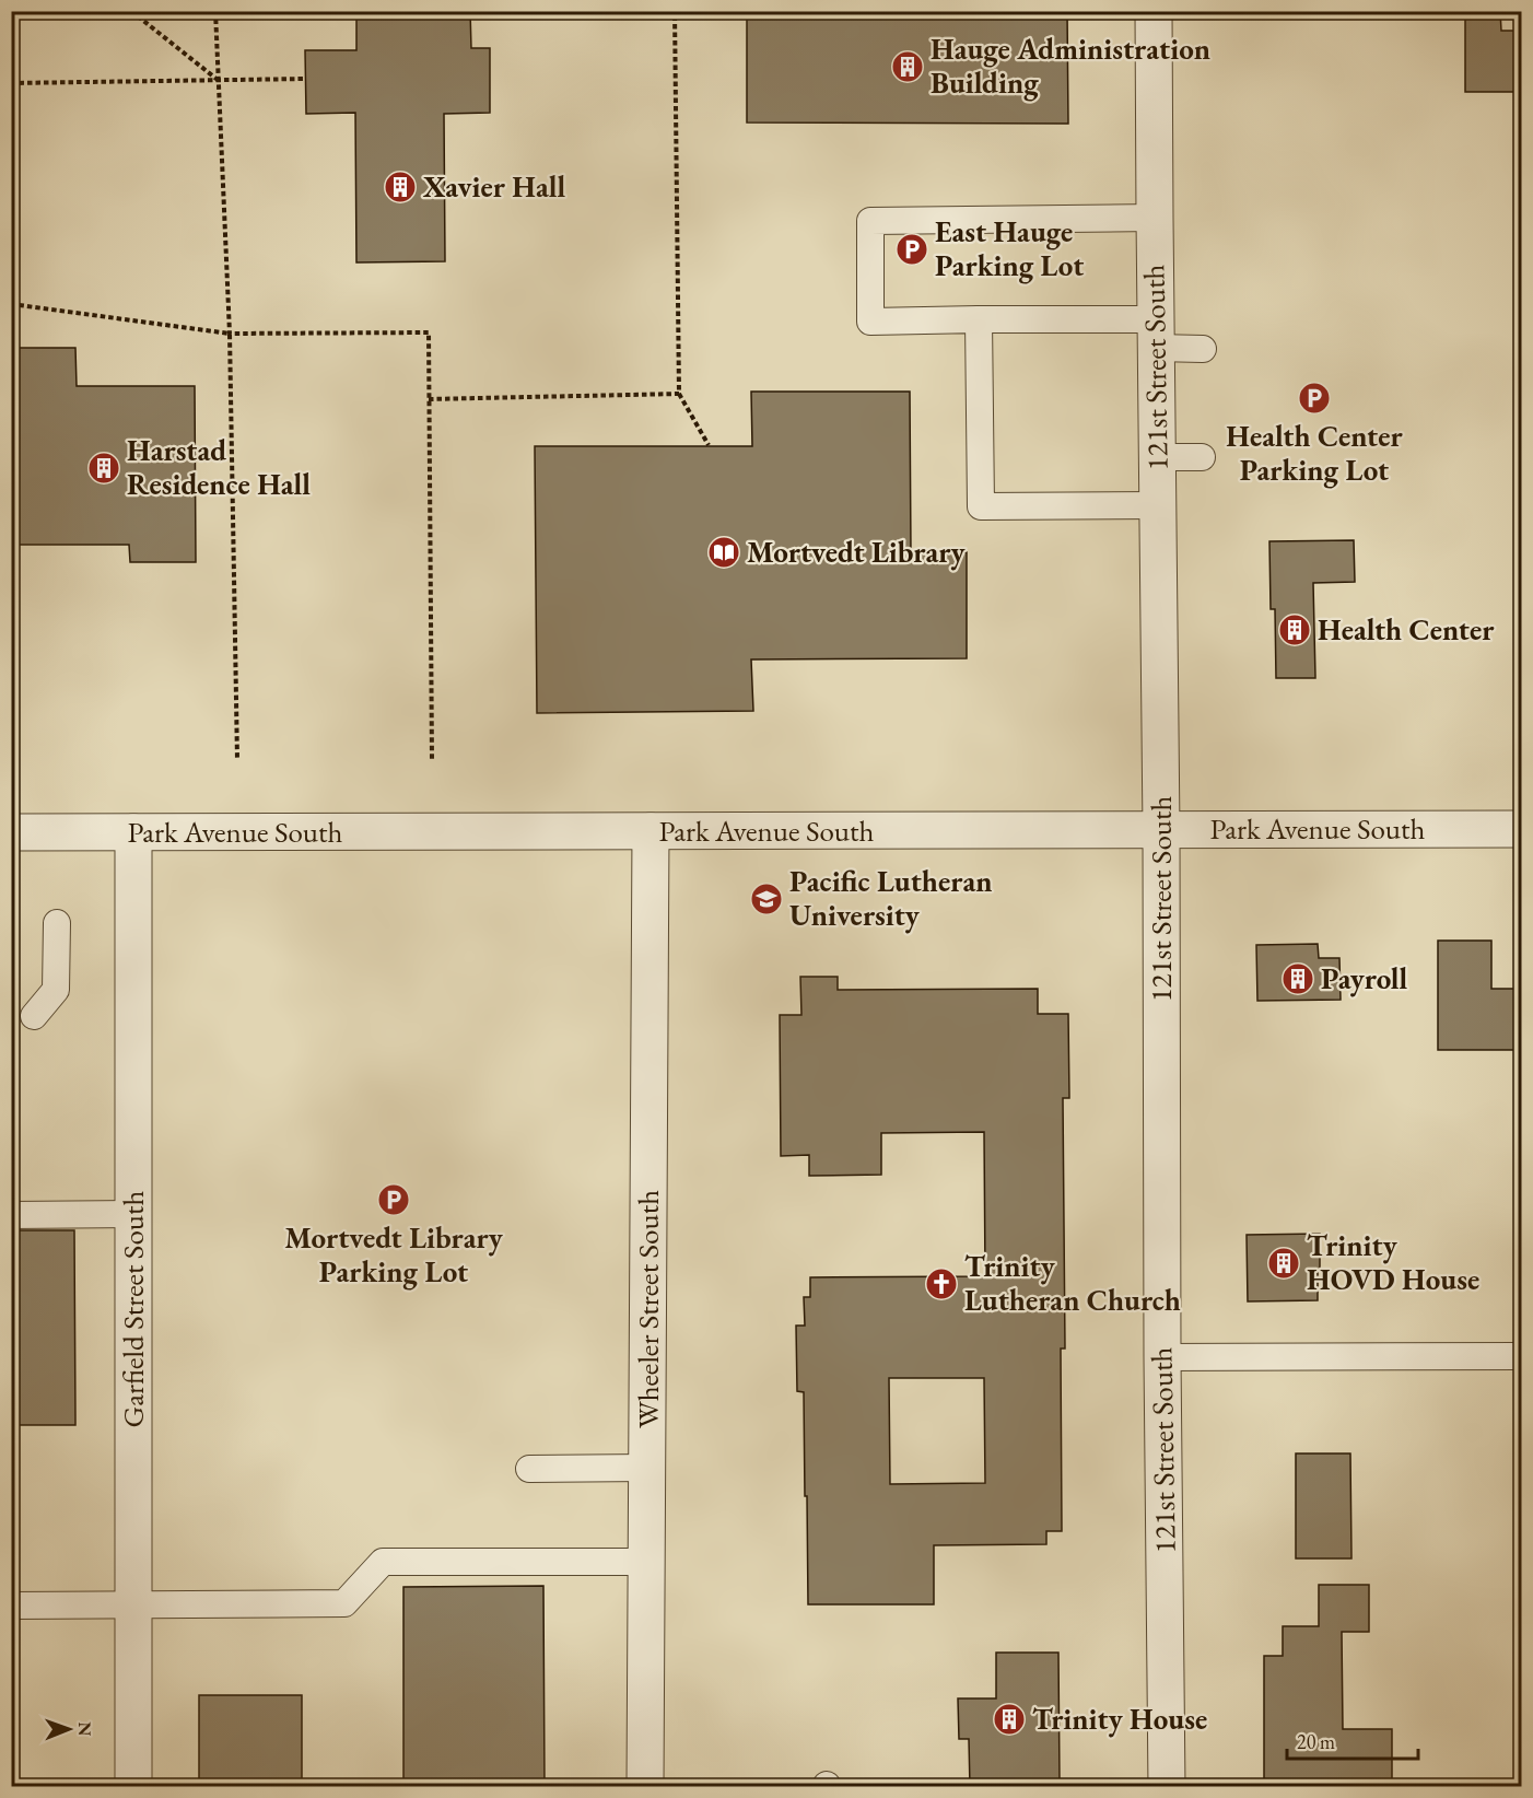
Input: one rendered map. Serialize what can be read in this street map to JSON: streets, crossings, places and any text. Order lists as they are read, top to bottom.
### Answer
{
  "streets": {
    "street": [
      "121st Street South",
      "Park Avenue South",
      "Garfield Street South",
      "Wheeler Street South"
    ]
  },
  "crossings": [
    ["121st Street South", "Park Avenue South"],
    ["Park Avenue South", "Garfield Street South"],
    ["Park Avenue South", "Wheeler Street South"]
  ],
  "places": {
    "building": [
      "Hauge Administration Building",
      "Xavier Hall",
      "Harstad Residence Hall",
      "Health Center",
      "Payroll",
      "Trinity HOVD House",
      "Trinity House"
    ],
    "parking": ["East Hauge Parking Lot", "Health Center Parking Lot", "Mortvedt Library Parking Lot"],
    "library": ["Mortvedt Library"],
    "school or university": ["Pacific Lutheran University"],
    "church": ["Trinity Lutheran Church"]
  },
  "scale_bar": "20 m",
  "north": "right"
}
